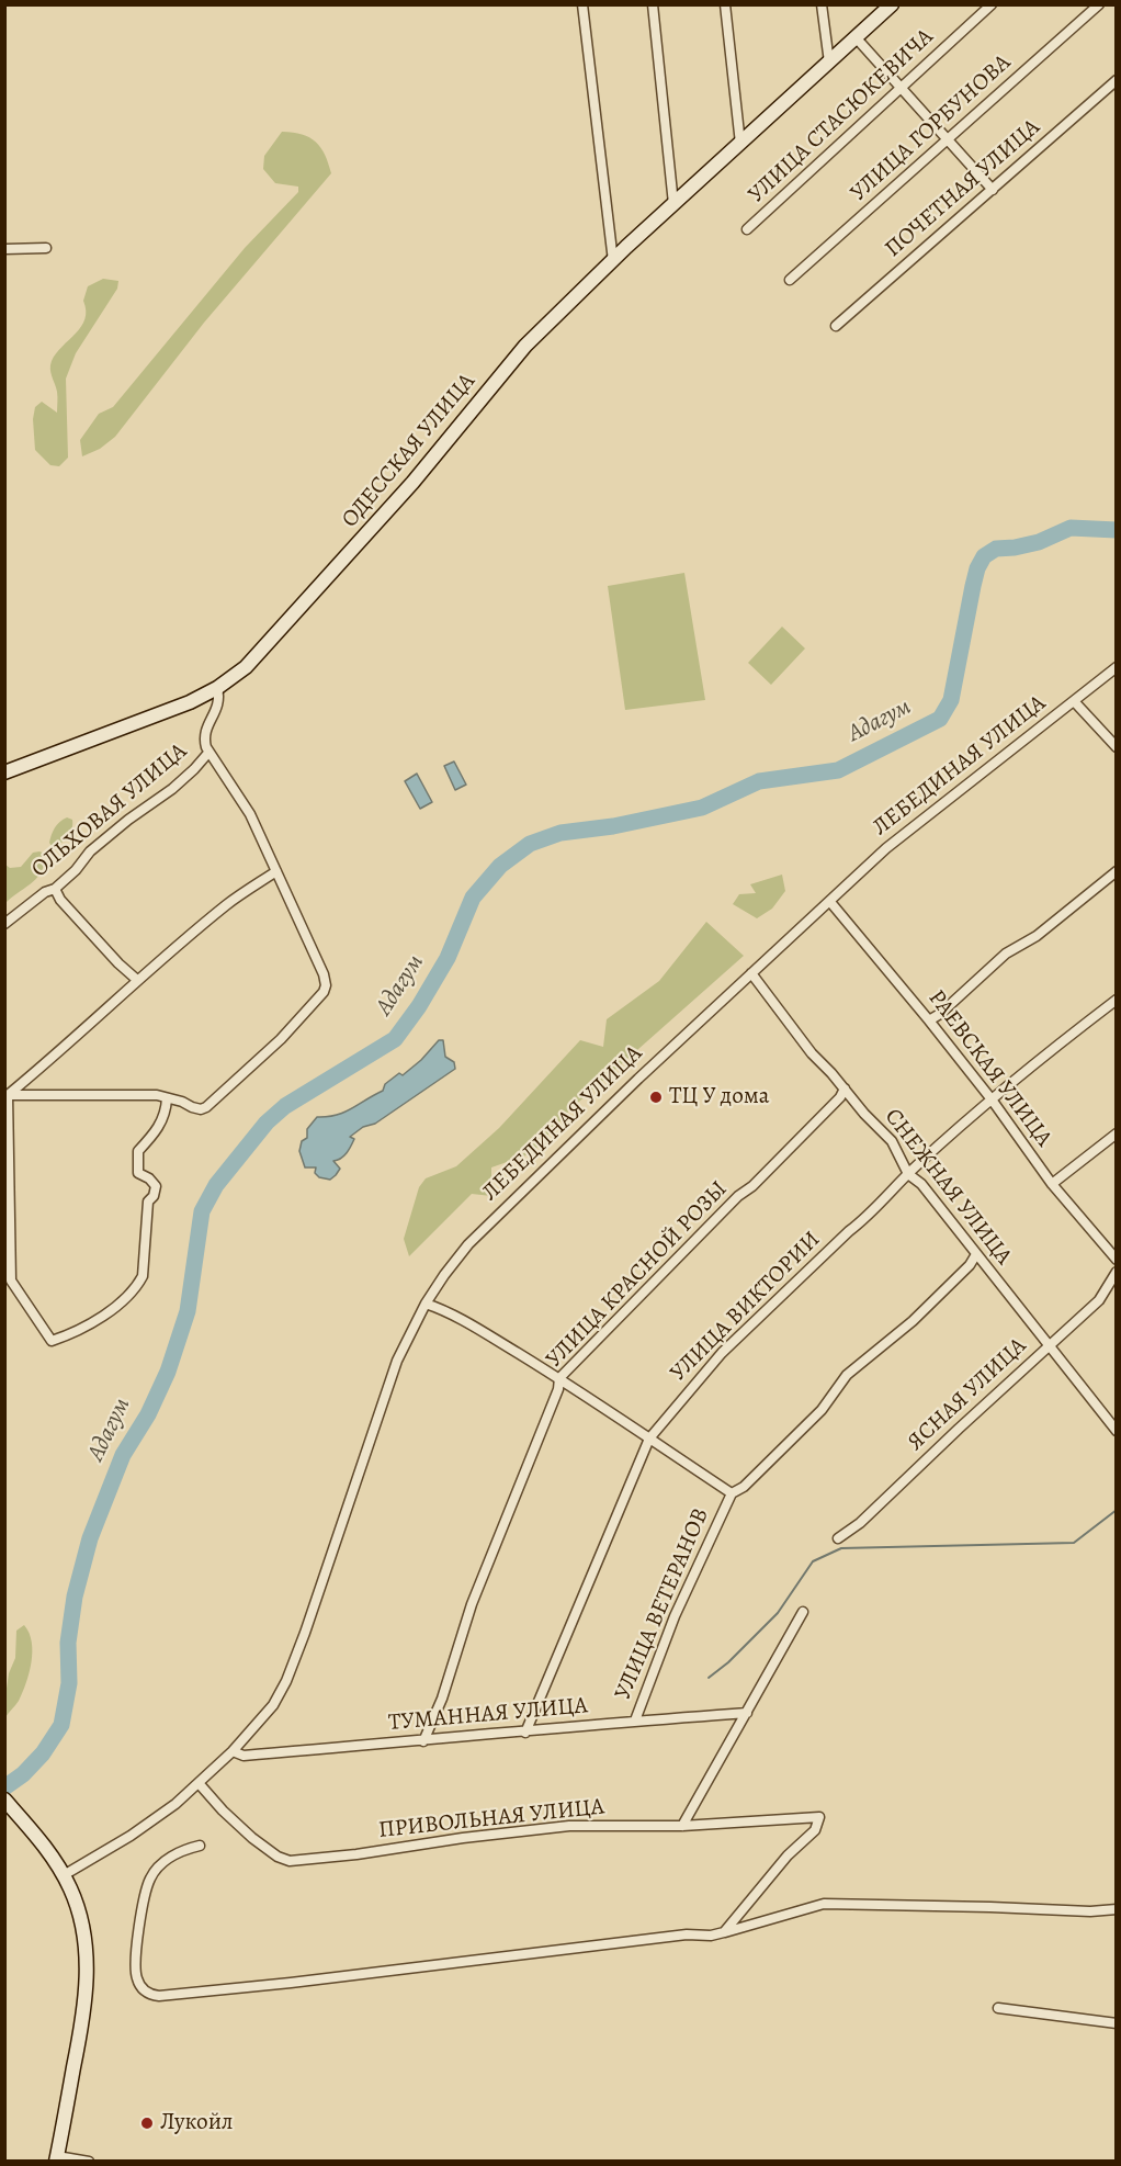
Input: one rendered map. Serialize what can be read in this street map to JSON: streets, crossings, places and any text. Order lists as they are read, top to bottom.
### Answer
{
  "streets": {
    "main road": ["ОДЕССКАЯ УЛИЦА"],
    "street": [
      "УЛИЦА СТАСЮКЕВИЧА",
      "УЛИЦА ГОРБУНОВА",
      "ПОЧЕТНАЯ УЛИЦА",
      "ЛЕБЕДИНАЯ УЛИЦА",
      "ОЛЬХОВАЯ УЛИЦА",
      "РАЕВСКАЯ УЛИЦА",
      "СНЕЖНАЯ УЛИЦА",
      "УЛИЦА КРАСНОЙ РОЗЫ",
      "УЛИЦА ВИКТОРИИ",
      "ЯСНАЯ УЛИЦА",
      "УЛИЦА ВЕТЕРАНОВ",
      "ТУМАННАЯ УЛИЦА",
      "ПРИВОЛЬНАЯ УЛИЦА"
    ]
  },
  "crossings": [
    ["ЛЕБЕДИНАЯ УЛИЦА", "РАЕВСКАЯ УЛИЦА"],
    ["ЛЕБЕДИНАЯ УЛИЦА", "СНЕЖНАЯ УЛИЦА"],
    ["ЛЕБЕДИНАЯ УЛИЦА", "ТУМАННАЯ УЛИЦА"],
    ["ЛЕБЕДИНАЯ УЛИЦА", "ПРИВОЛЬНАЯ УЛИЦА"],
    ["РАЕВСКАЯ УЛИЦА", "УЛИЦА ВИКТОРИИ"],
    ["СНЕЖНАЯ УЛИЦА", "УЛИЦА КРАСНОЙ РОЗЫ"],
    ["СНЕЖНАЯ УЛИЦА", "УЛИЦА ВИКТОРИИ"],
    ["СНЕЖНАЯ УЛИЦА", "ЯСНАЯ УЛИЦА"],
    ["СНЕЖНАЯ УЛИЦА", "УЛИЦА ВЕТЕРАНОВ"],
    ["УЛИЦА КРАСНОЙ РОЗЫ", "ТУМАННАЯ УЛИЦА"],
    ["УЛИЦА ВИКТОРИИ", "ТУМАННАЯ УЛИЦА"],
    ["УЛИЦА ВЕТЕРАНОВ", "ТУМАННАЯ УЛИЦА"]
  ],
  "water": ["Адагум"],
  "places": ["ТЦ У дома", "Лукойл"]
}
